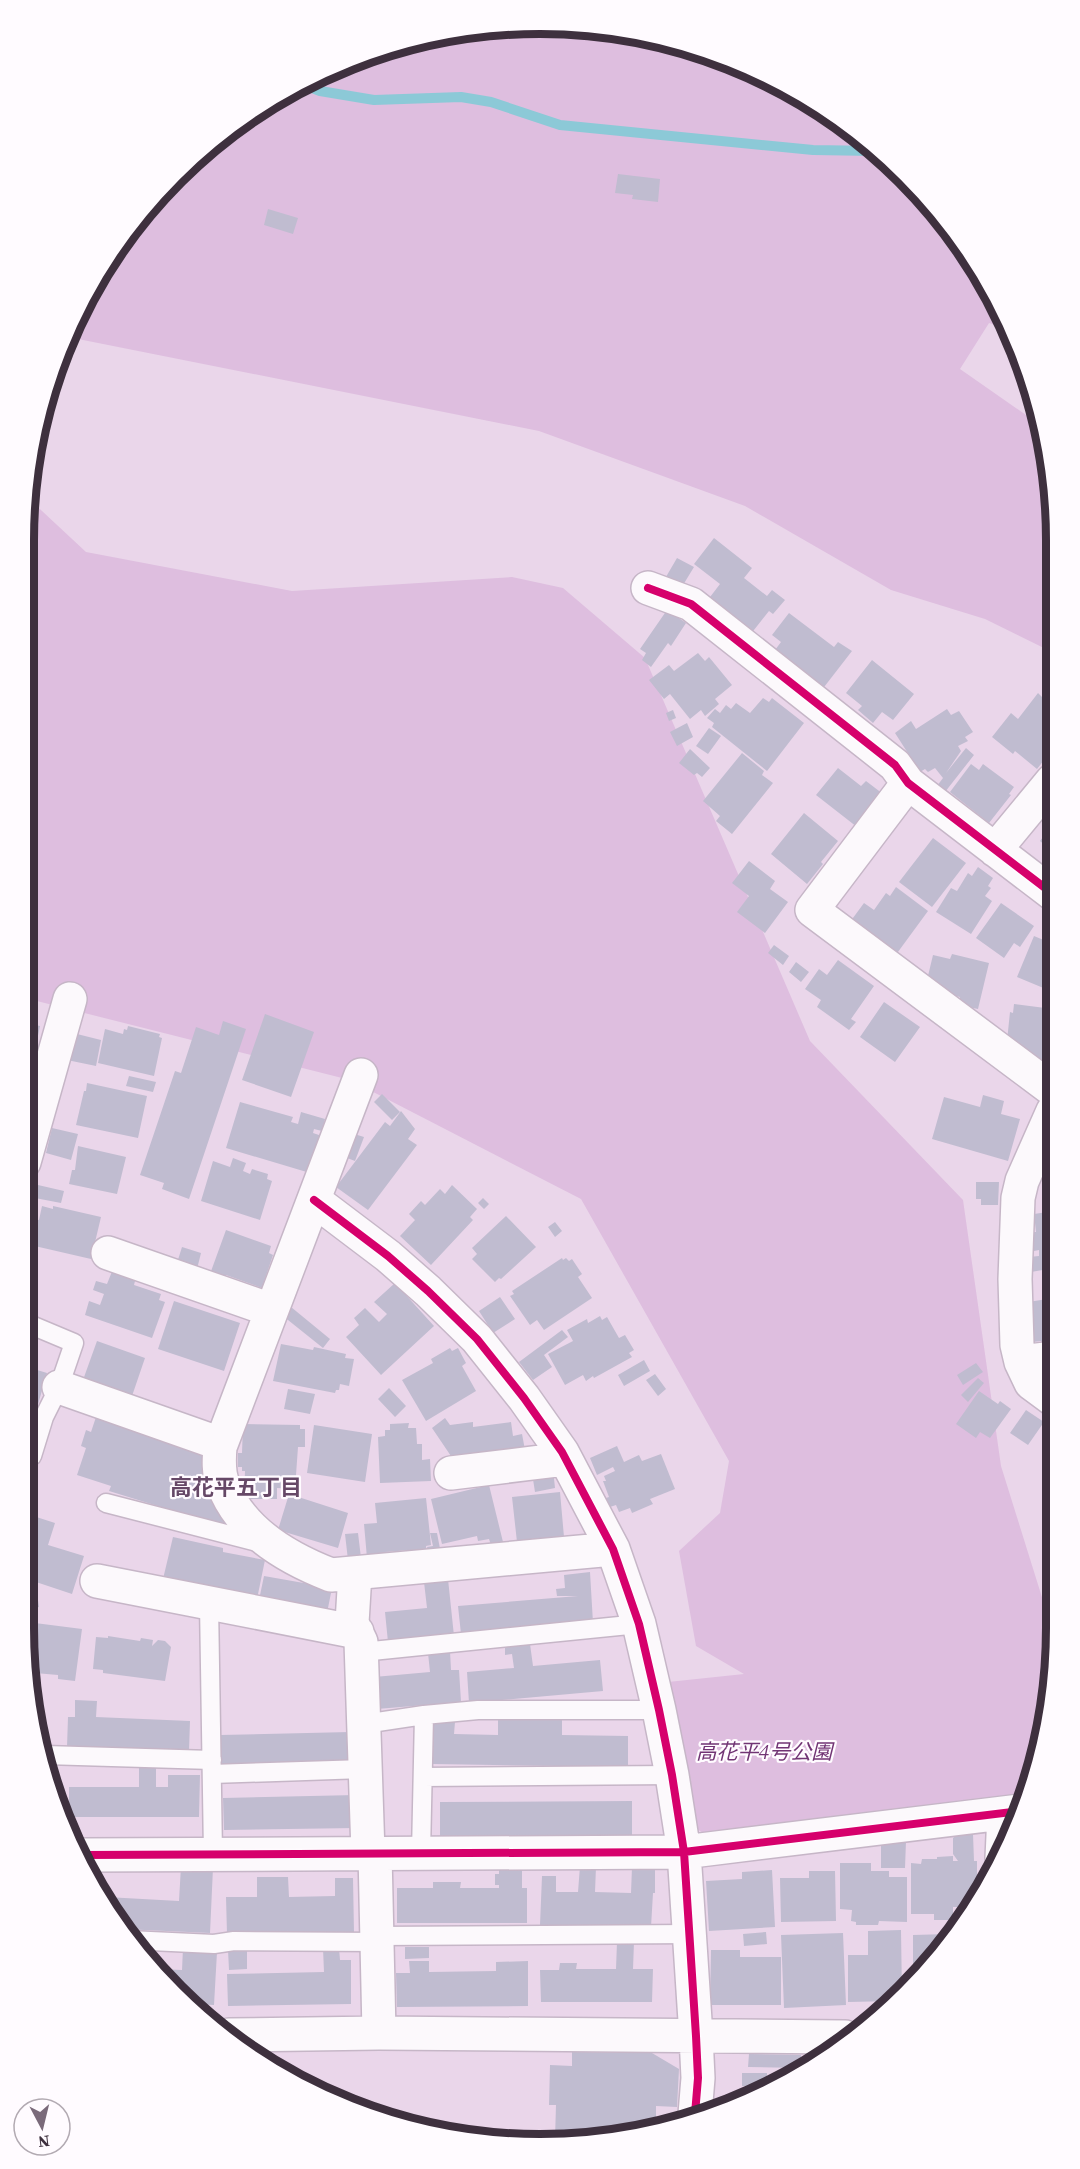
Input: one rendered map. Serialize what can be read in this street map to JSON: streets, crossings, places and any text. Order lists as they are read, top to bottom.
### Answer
{
  "districts": ["高花平五丁目"],
  "parks": ["高花平4号公園"],
  "north": "bottom"
}
